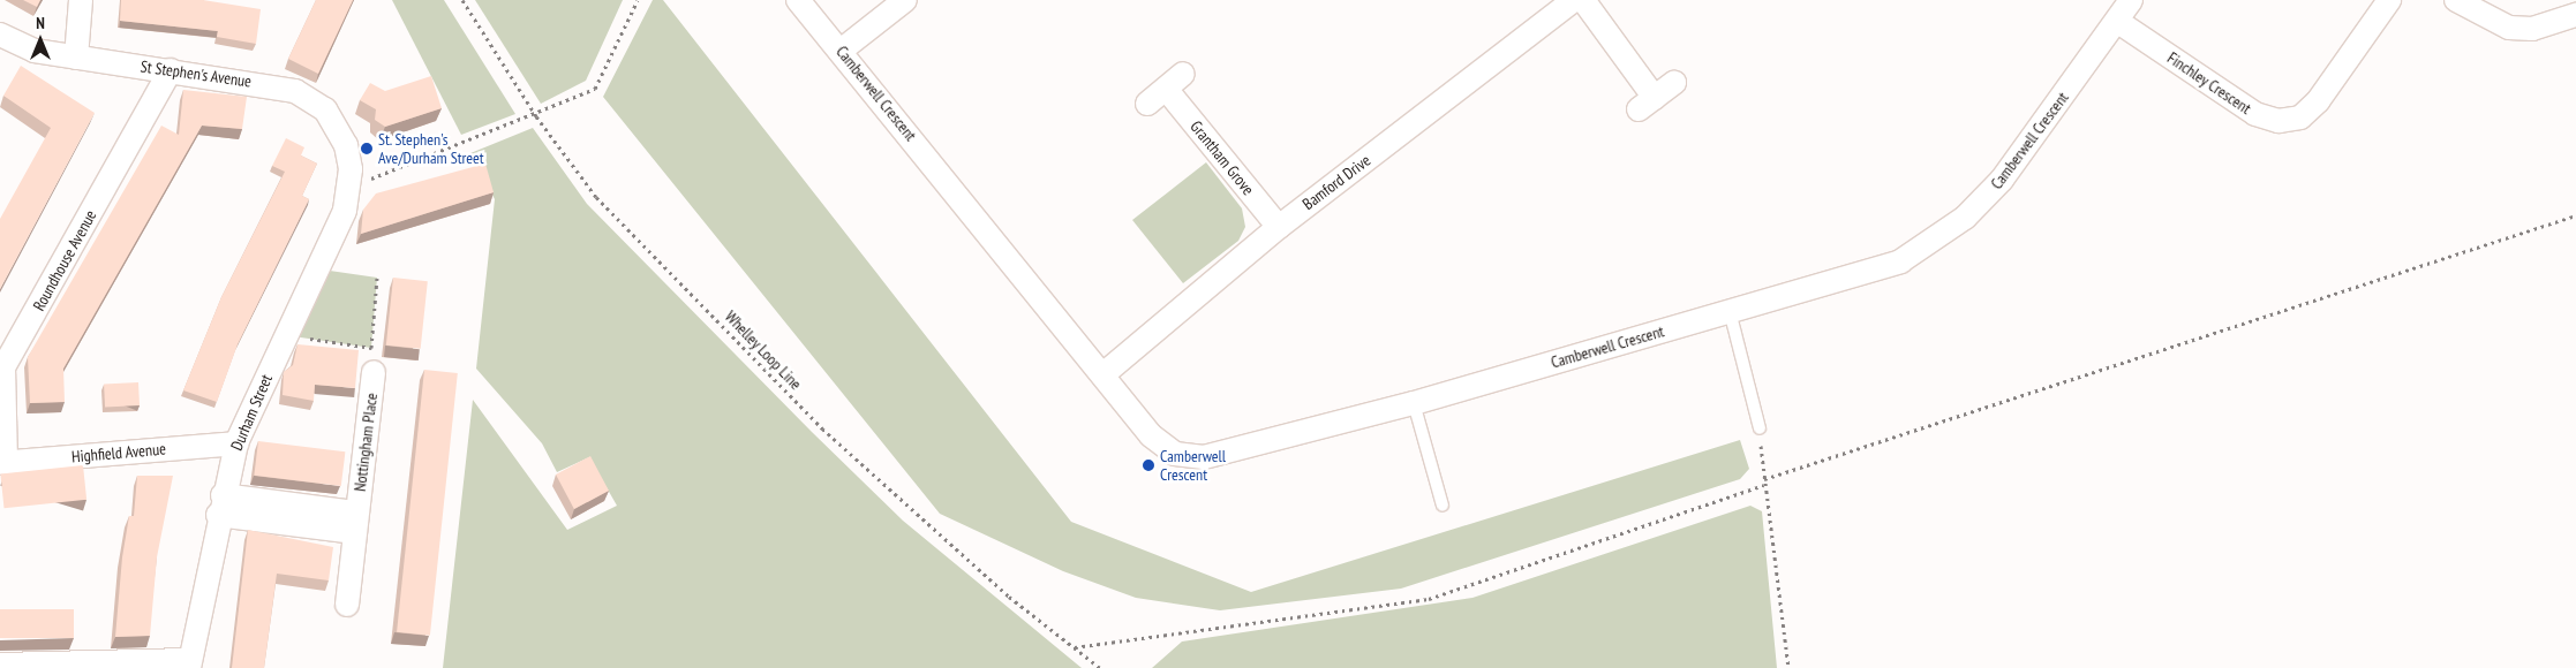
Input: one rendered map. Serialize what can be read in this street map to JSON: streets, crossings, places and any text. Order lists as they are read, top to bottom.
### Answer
{
  "streets": {
    "street": [
      "St Stephen's Avenue",
      "Finchley Crescent",
      "Camberwell Crescent",
      "Grantham Grove",
      "Bamford Drive",
      "Roundhouse Avenue",
      "Durham Street",
      "Nottingham Place",
      "Highfield Avenue"
    ],
    "path": ["Whelley Loop Line"]
  },
  "crossings": [
    ["St Stephen's Avenue", "Roundhouse Avenue"],
    ["St Stephen's Avenue", "Durham Street"],
    ["Finchley Crescent", "Camberwell Crescent"],
    ["Camberwell Crescent", "Bamford Drive"],
    ["Grantham Grove", "Bamford Drive"],
    ["Roundhouse Avenue", "Highfield Avenue"],
    ["Durham Street", "Highfield Avenue"]
  ],
  "places": ["St. Stephen's Ave/Durham Street", "Camberwell Crescent"],
  "north": "top"
}
